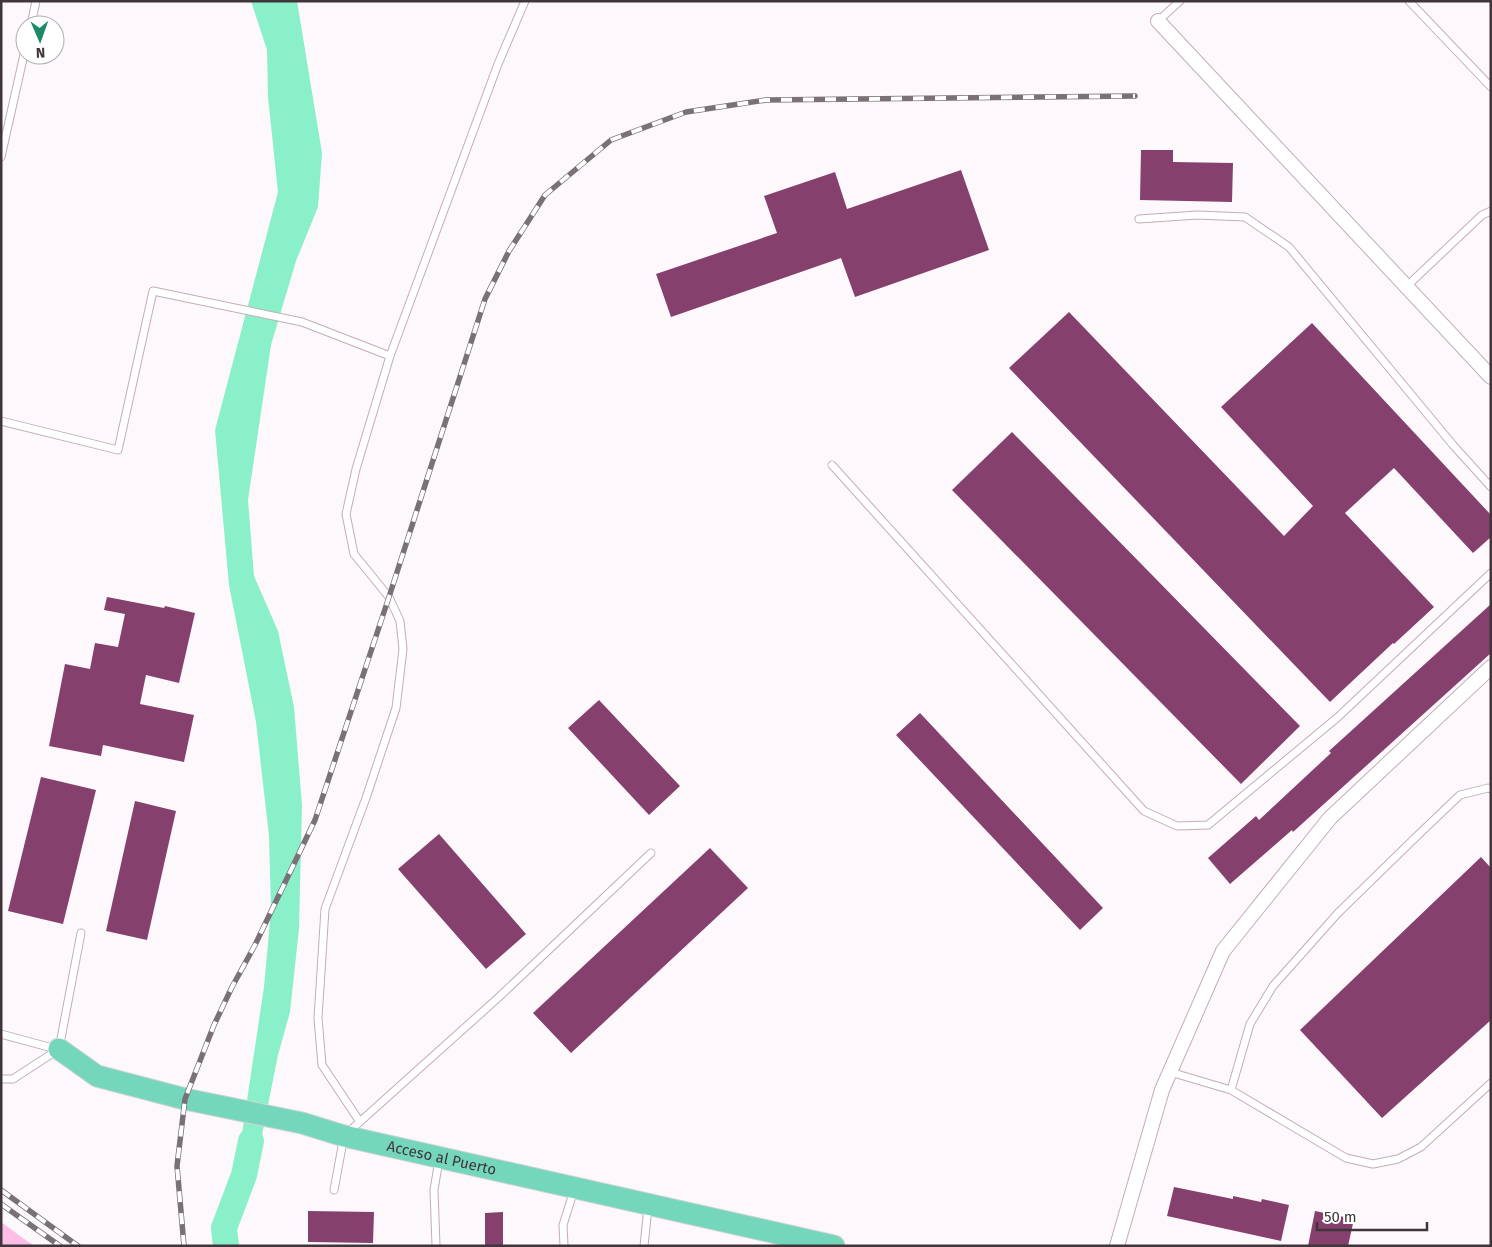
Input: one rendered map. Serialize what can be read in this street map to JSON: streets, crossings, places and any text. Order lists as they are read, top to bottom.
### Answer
{
  "streets": {
    "main road": ["Acceso al Puerto"]
  },
  "scale_bar": "50 m",
  "north": "bottom"
}
